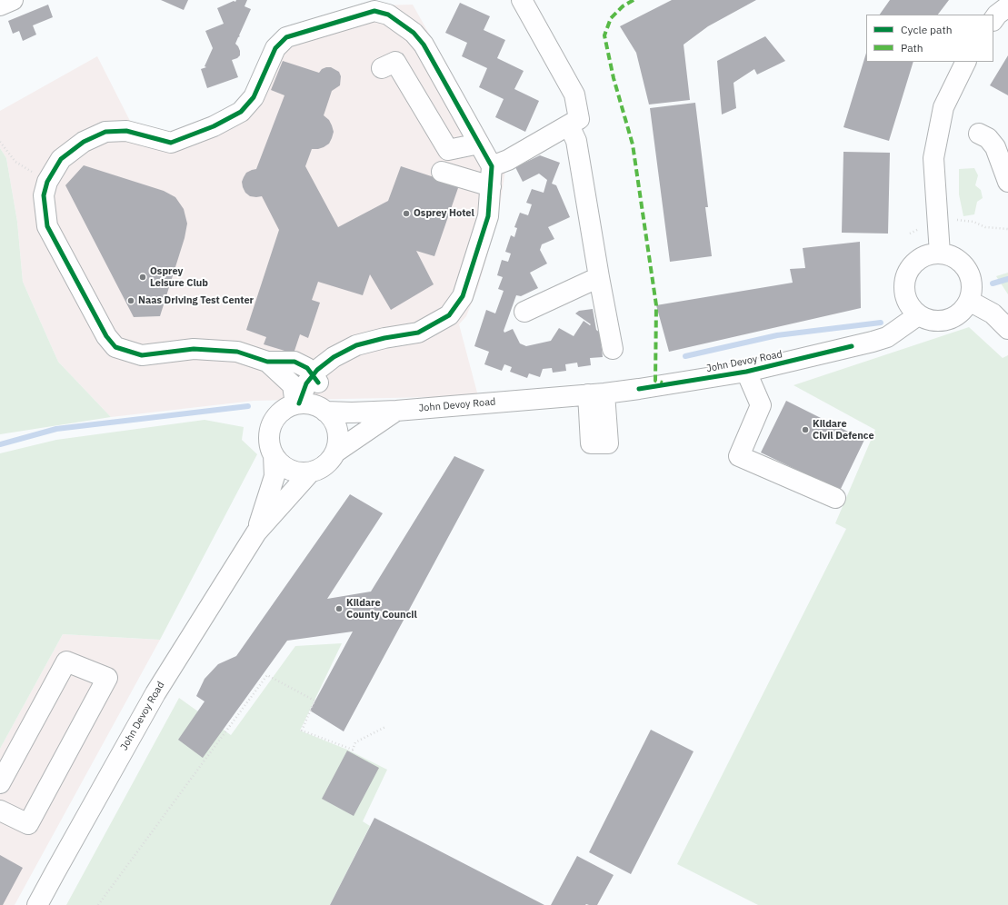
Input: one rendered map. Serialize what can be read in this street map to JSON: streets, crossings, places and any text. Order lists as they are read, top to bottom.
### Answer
{
  "streets": {
    "street": ["John Devoy Road"]
  },
  "places": [
    "Osprey Hotel",
    "Osprey Leisure Club",
    "Naas Driving Test Center",
    "Kildare Civil Defence",
    "Kildare County Council"
  ],
  "legend": ["Cycle path", "Path"]
}
